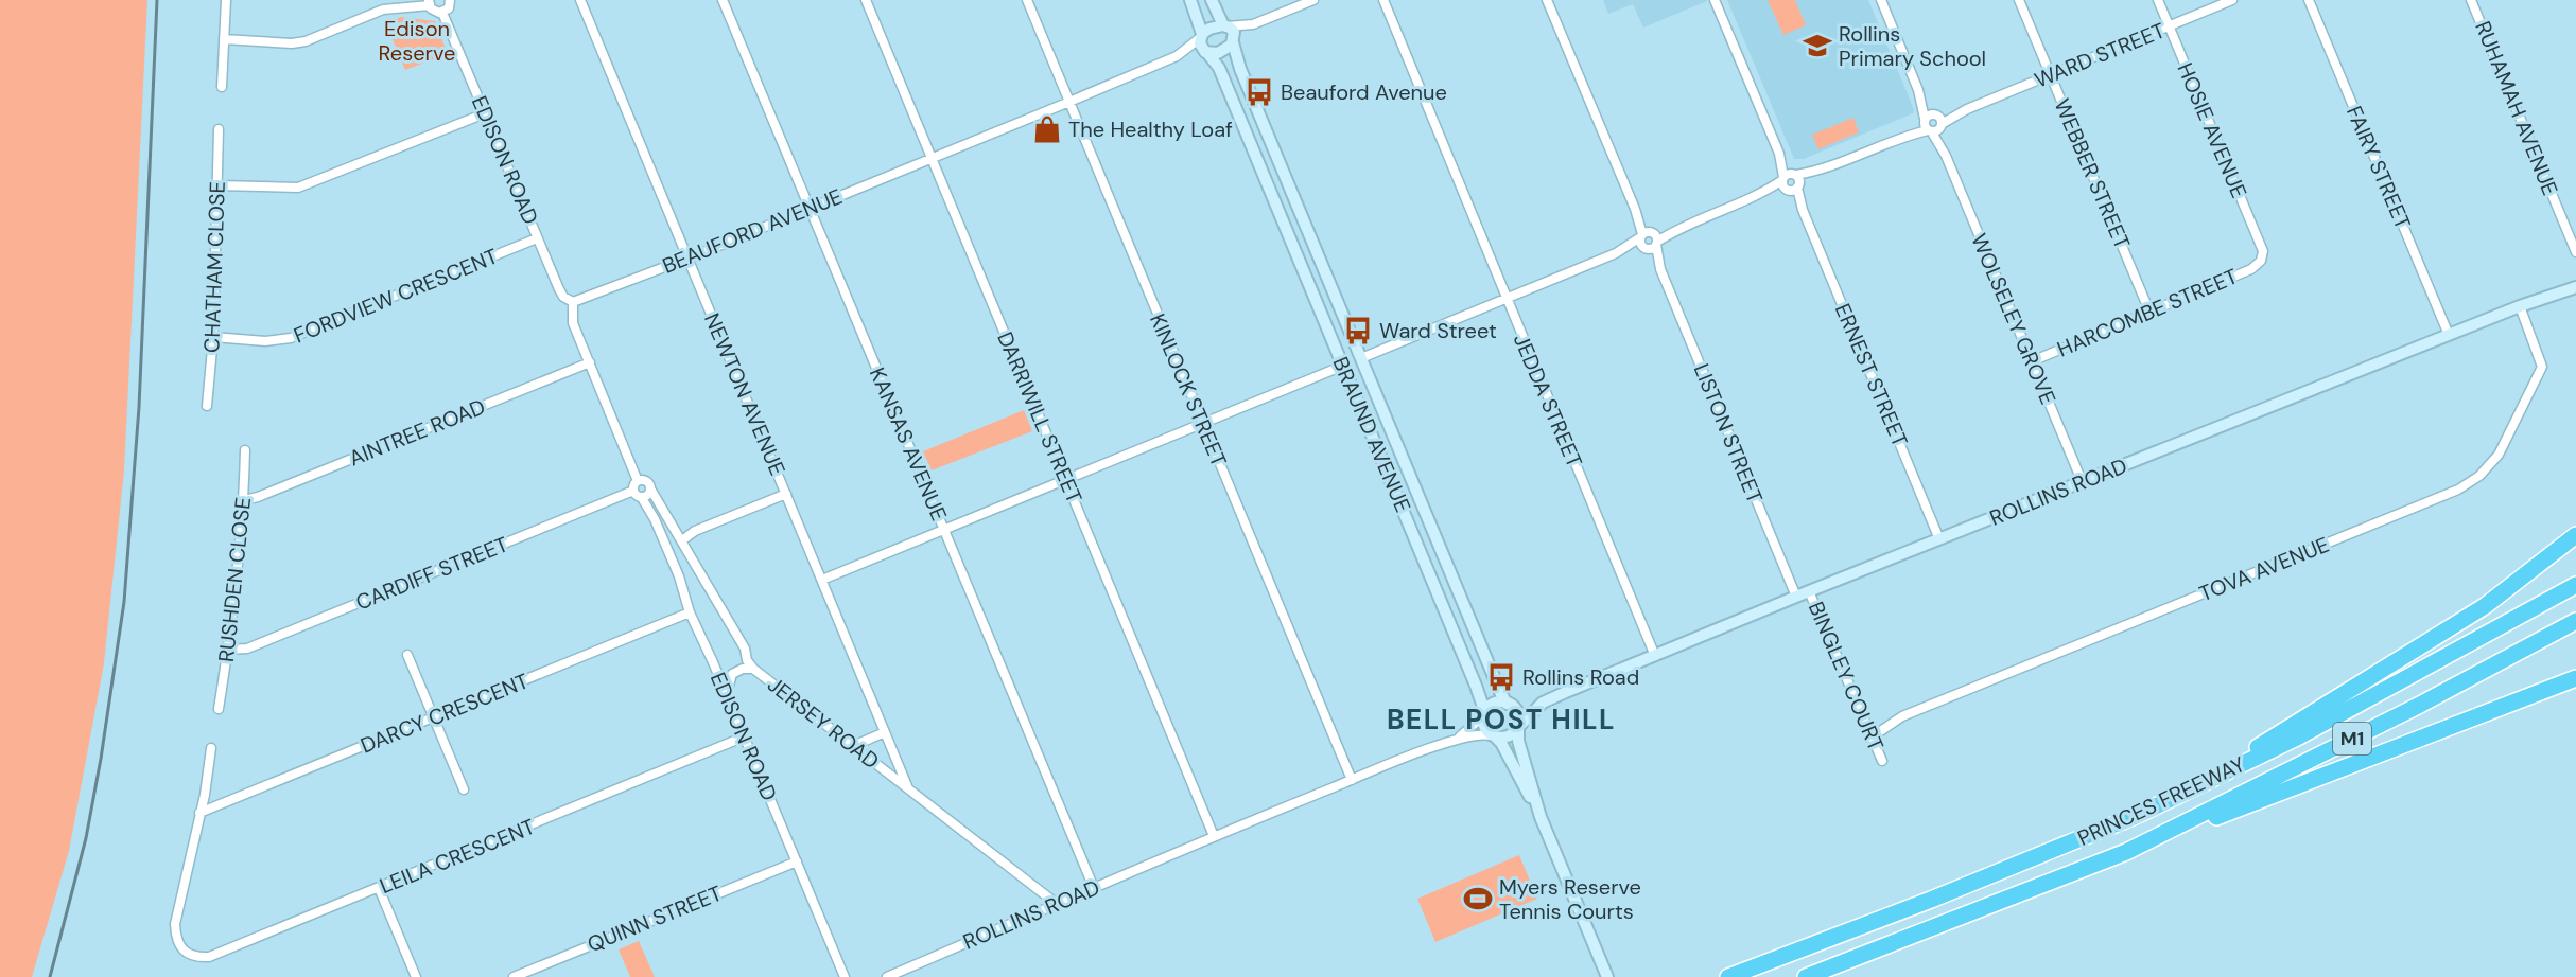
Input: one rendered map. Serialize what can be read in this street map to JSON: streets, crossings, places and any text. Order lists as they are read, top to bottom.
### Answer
{
  "streets": {
    "highway": ["M1", "PRINCES FREEWAY"],
    "street": [
      "WARD STREET",
      "RUHAMAH AVENUE",
      "HOSIE AVENUE",
      "EDISON ROAD",
      "FAIRY STREET",
      "WEBBER STREET",
      "BEAUFORD AVENUE",
      "CHATHAM CLOSE",
      "FORDVIEW CRESCENT",
      "HARCOMBE STREET",
      "WOLSELEY GROVE",
      "ERNEST STREET",
      "KINLOCK STREET",
      "NEWTON AVENUE",
      "JEDDA STREET",
      "DARRIWILL STREET",
      "AINTREE ROAD",
      "LISTON STREET",
      "BRAUND AVENUE",
      "KANSAS AVENUE",
      "ROLLINS ROAD",
      "TOVA AVENUE",
      "CARDIFF STREET",
      "RUSHDEN CLOSE",
      "BINGLEY COURT",
      "DARCY CRESCENT",
      "JERSEY ROAD",
      "LEILA CRESCENT",
      "QUINN STREET"
    ]
  },
  "crossings": [
    ["WARD STREET", "HOSIE AVENUE"],
    ["WARD STREET", "WEBBER STREET"],
    ["WARD STREET", "WOLSELEY GROVE"],
    ["WARD STREET", "ERNEST STREET"],
    ["WARD STREET", "KINLOCK STREET"],
    ["WARD STREET", "NEWTON AVENUE"],
    ["WARD STREET", "JEDDA STREET"],
    ["WARD STREET", "DARRIWILL STREET"],
    ["WARD STREET", "LISTON STREET"],
    ["WARD STREET", "BRAUND AVENUE"],
    ["WARD STREET", "KANSAS AVENUE"],
    ["HOSIE AVENUE", "HARCOMBE STREET"],
    ["EDISON ROAD", "BEAUFORD AVENUE"],
    ["EDISON ROAD", "FORDVIEW CRESCENT"],
    ["EDISON ROAD", "CARDIFF STREET"],
    ["EDISON ROAD", "DARCY CRESCENT"],
    ["EDISON ROAD", "JERSEY ROAD"],
    ["EDISON ROAD", "LEILA CRESCENT"],
    ["EDISON ROAD", "QUINN STREET"],
    ["FAIRY STREET", "ROLLINS ROAD"],
    ["WEBBER STREET", "HARCOMBE STREET"],
    ["BEAUFORD AVENUE", "KINLOCK STREET"],
    ["BEAUFORD AVENUE", "NEWTON AVENUE"],
    ["BEAUFORD AVENUE", "DARRIWILL STREET"],
    ["BEAUFORD AVENUE", "BRAUND AVENUE"],
    ["BEAUFORD AVENUE", "KANSAS AVENUE"],
    ["CHATHAM CLOSE", "FORDVIEW CRESCENT"],
    ["HARCOMBE STREET", "WOLSELEY GROVE"],
    ["WOLSELEY GROVE", "ROLLINS ROAD"],
    ["ERNEST STREET", "ROLLINS ROAD"],
    ["KINLOCK STREET", "ROLLINS ROAD"],
    ["NEWTON AVENUE", "JERSEY ROAD"],
    ["JEDDA STREET", "ROLLINS ROAD"],
    ["DARRIWILL STREET", "ROLLINS ROAD"],
    ["AINTREE ROAD", "RUSHDEN CLOSE"],
    ["LISTON STREET", "ROLLINS ROAD"],
    ["BRAUND AVENUE", "ROLLINS ROAD"],
    ["KANSAS AVENUE", "ROLLINS ROAD"],
    ["ROLLINS ROAD", "TOVA AVENUE"],
    ["ROLLINS ROAD", "BINGLEY COURT"],
    ["ROLLINS ROAD", "JERSEY ROAD"],
    ["TOVA AVENUE", "BINGLEY COURT"],
    ["CARDIFF STREET", "RUSHDEN CLOSE"],
    ["CARDIFF STREET", "JERSEY ROAD"],
    ["DARCY CRESCENT", "LEILA CRESCENT"]
  ],
  "districts": ["BELL POST HILL"],
  "parks": ["Edison Reserve"],
  "places": {
    "school or university": ["Rollins Primary School"],
    "bus stop": ["Beauford Avenue", "Ward Street", "Rollins Road"],
    "shop": ["The Healthy Loaf"],
    "sports": ["Myers Reserve Tennis Courts"]
  }
}
